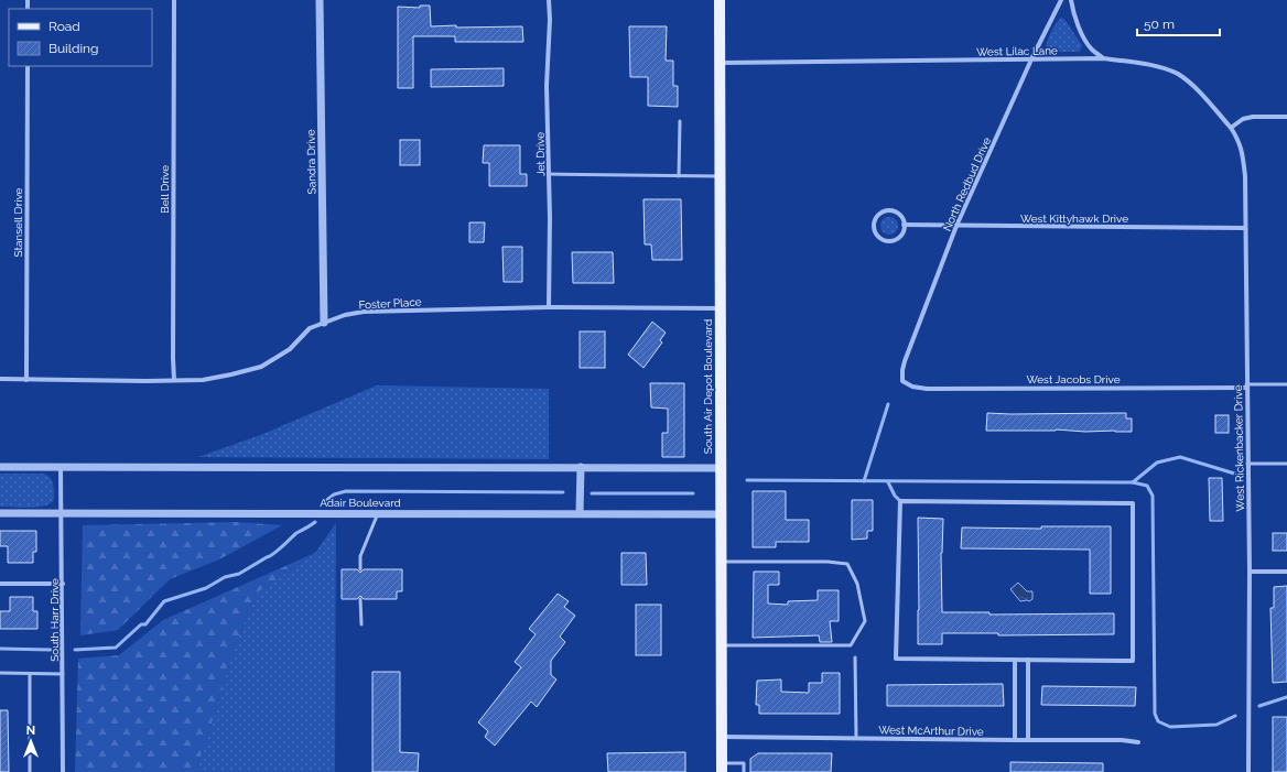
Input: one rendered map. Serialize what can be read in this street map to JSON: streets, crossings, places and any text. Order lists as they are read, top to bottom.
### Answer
{
  "streets": {
    "main road": ["South Air Depot Boulevard"],
    "street": [
      "West Lilac Lane",
      "Jet Drive",
      "Sandra Drive",
      "North Redbud Drive",
      "Bell Drive",
      "West Kittyhawk Drive",
      "Stansell Drive",
      "Foster Place",
      "West Jacobs Drive",
      "West Rickenbacker Drive",
      "Adair Boulevard",
      "South Harr Drive",
      "West McArthur Drive"
    ]
  },
  "crossings": [
    ["West Lilac Lane", "North Redbud Drive"],
    ["West Lilac Lane", "South Air Depot Boulevard"],
    ["West Lilac Lane", "West Rickenbacker Drive"],
    ["Jet Drive", "Foster Place"],
    ["Sandra Drive", "Foster Place"],
    ["North Redbud Drive", "West Kittyhawk Drive"],
    ["North Redbud Drive", "West Jacobs Drive"],
    ["Bell Drive", "Foster Place"],
    ["West Kittyhawk Drive", "West Rickenbacker Drive"],
    ["Stansell Drive", "Foster Place"],
    ["Foster Place", "South Air Depot Boulevard"],
    ["West Jacobs Drive", "West Rickenbacker Drive"],
    ["South Air Depot Boulevard", "Adair Boulevard"],
    ["South Air Depot Boulevard", "West McArthur Drive"],
    ["Adair Boulevard", "South Harr Drive"]
  ],
  "legend": ["Road", "Building"],
  "scale_bar": "50 m",
  "north": "top"
}
